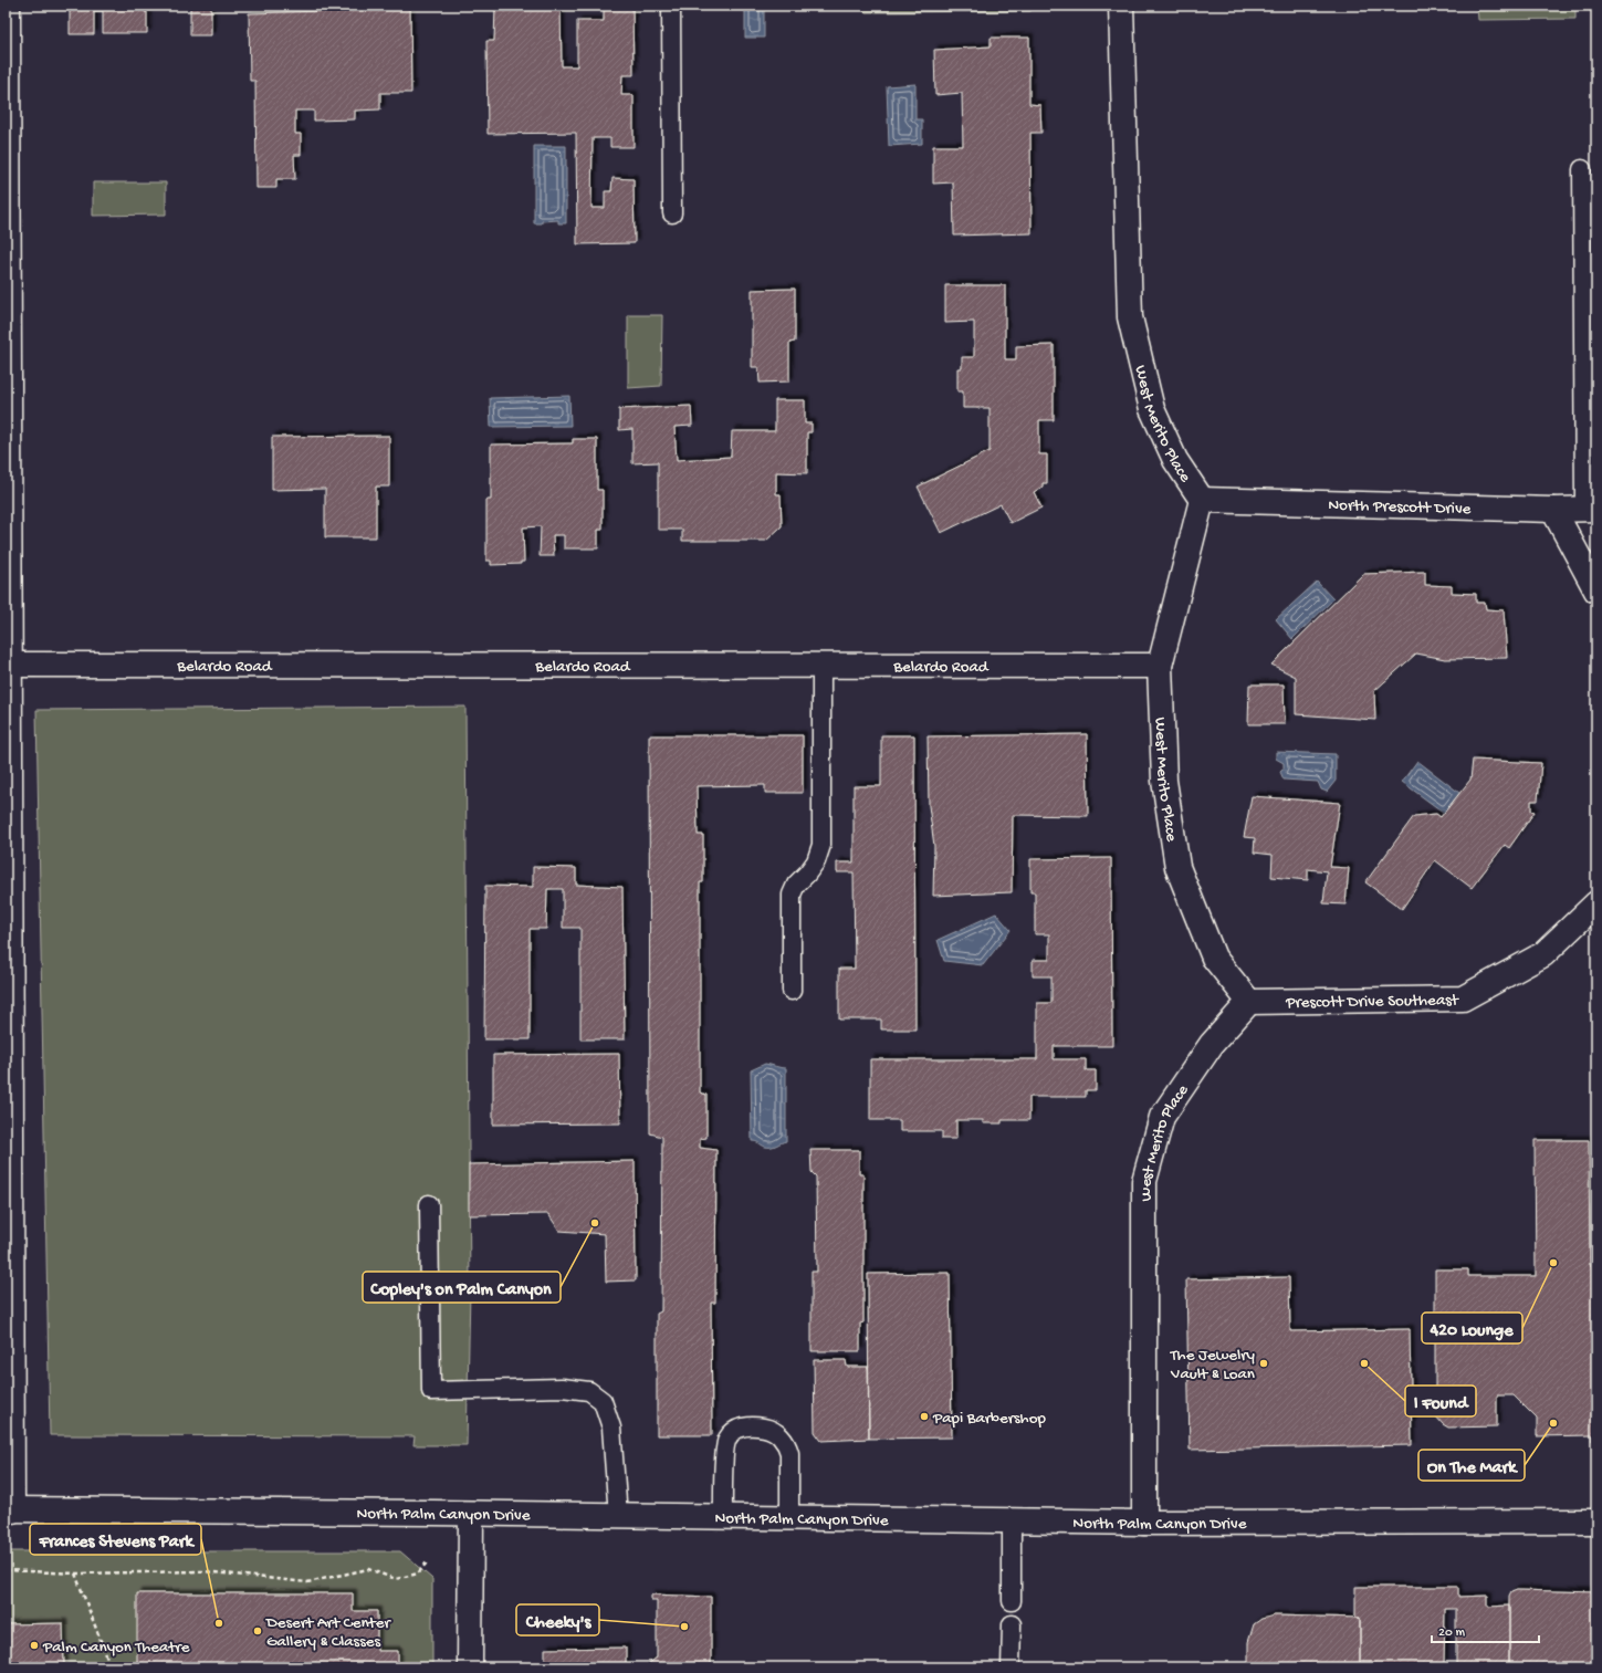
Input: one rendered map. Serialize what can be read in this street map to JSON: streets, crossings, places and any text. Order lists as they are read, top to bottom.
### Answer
{
  "streets": {
    "street": [
      "West Merito Place",
      "North Prescott Drive",
      "Belardo Road",
      "Prescott Drive Southeast",
      "North Palm Canyon Drive"
    ]
  },
  "crossings": [
    ["West Merito Place", "North Prescott Drive"],
    ["West Merito Place", "Belardo Road"],
    ["West Merito Place", "Prescott Drive Southeast"],
    ["West Merito Place", "North Palm Canyon Drive"]
  ],
  "places": [
    "Copley's on Palm Canyon",
    "420 Lounge",
    "The Jewelry Vault & Loan",
    "I Found",
    "Papi Barbershop",
    "On The Mark",
    "Frances Stevens Park",
    "Cheeky's",
    "Desert Art Center Gallery & Classes",
    "Palm Canyon Theatre"
  ],
  "scale_bar": "20 m"
}
